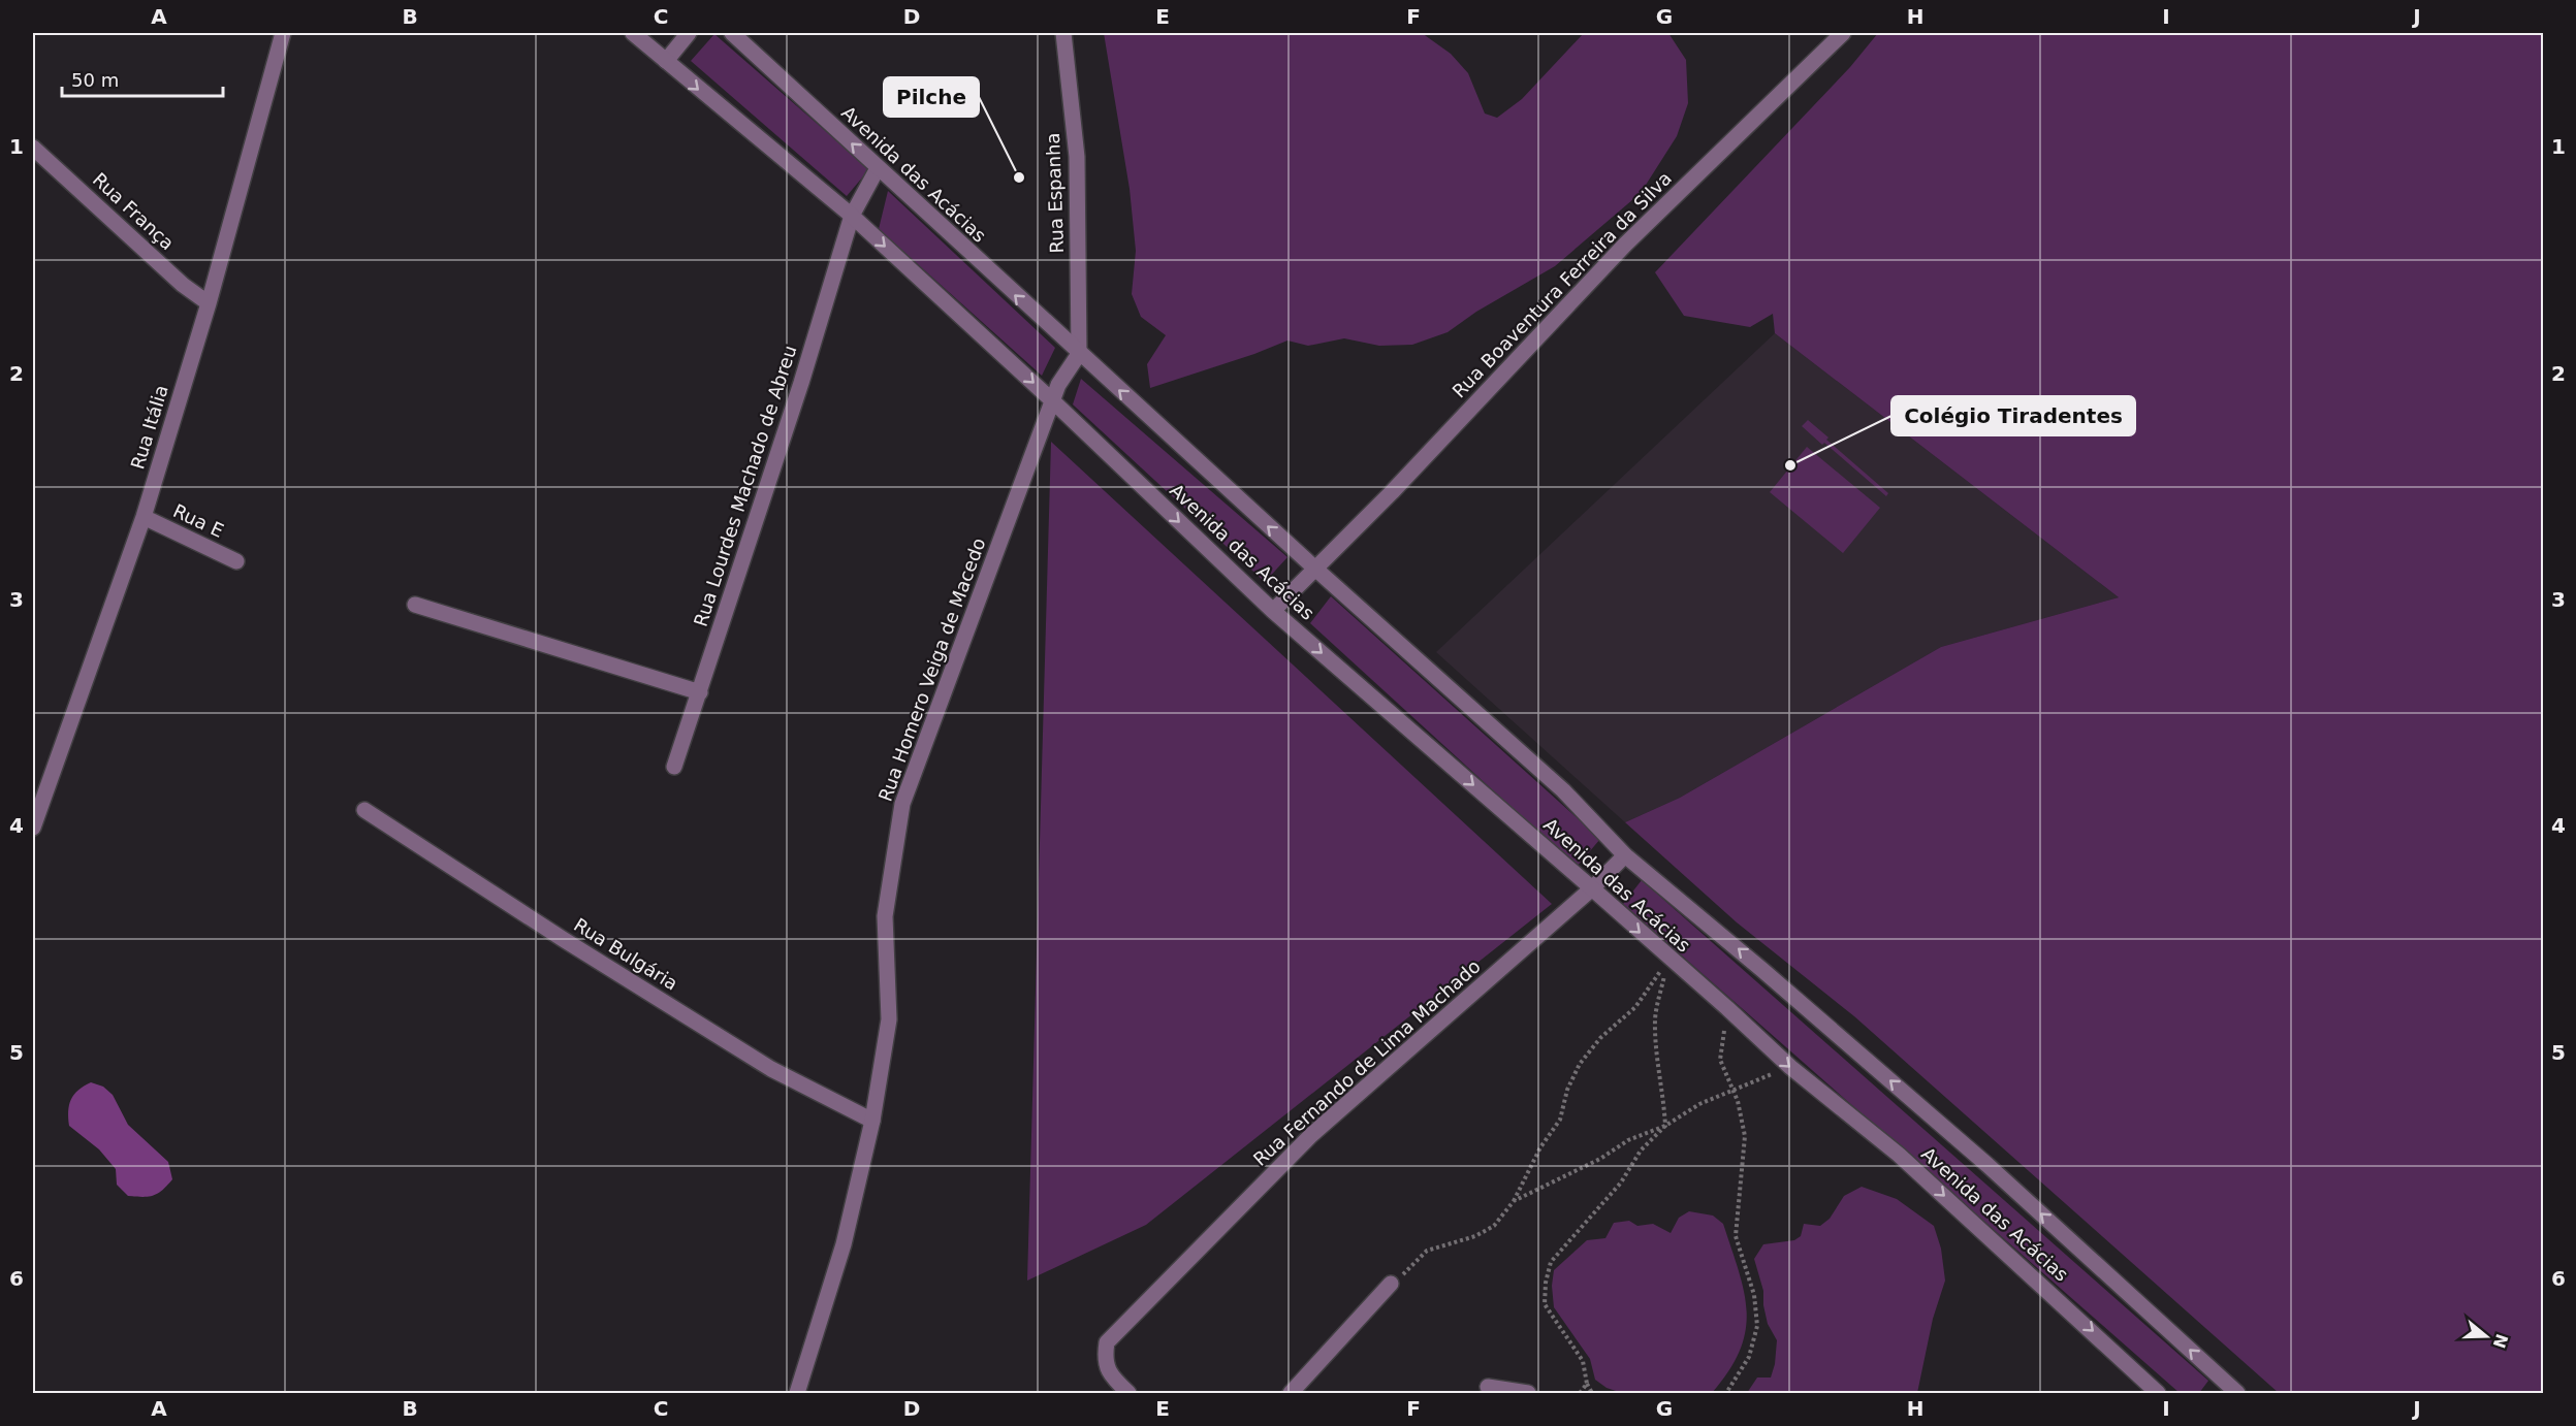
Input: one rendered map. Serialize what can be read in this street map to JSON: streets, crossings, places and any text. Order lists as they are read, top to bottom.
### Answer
{
  "streets": {
    "street": [
      "Avenida das Acácias",
      "Rua Espanha",
      "Rua França",
      "Rua Boaventura Ferreira da Silva",
      "Rua Itália",
      "Rua Lourdes Machado de Abreu",
      "Rua E",
      "Rua Homero Veiga de Macedo",
      "Rua Bulgária",
      "Rua Fernando de Lima Machado"
    ]
  },
  "crossings": [
    ["Avenida das Acácias", "Rua Espanha"],
    ["Avenida das Acácias", "Rua Boaventura Ferreira da Silva"],
    ["Avenida das Acácias", "Rua Lourdes Machado de Abreu"],
    ["Avenida das Acácias", "Rua Homero Veiga de Macedo"],
    ["Avenida das Acácias", "Rua Fernando de Lima Machado"],
    ["Rua França", "Rua Itália"],
    ["Rua Itália", "Rua E"],
    ["Rua Homero Veiga de Macedo", "Rua Bulgária"]
  ],
  "places": ["Pilche", "Colégio Tiradentes"],
  "scale_bar": "50 m",
  "north": "right",
  "grid": {
    "columns": [
      "A",
      "B",
      "C",
      "D",
      "E",
      "F",
      "G",
      "H",
      "I",
      "J"
    ],
    "rows": [
      "1",
      "2",
      "3",
      "4",
      "5",
      "6"
    ]
  }
}
